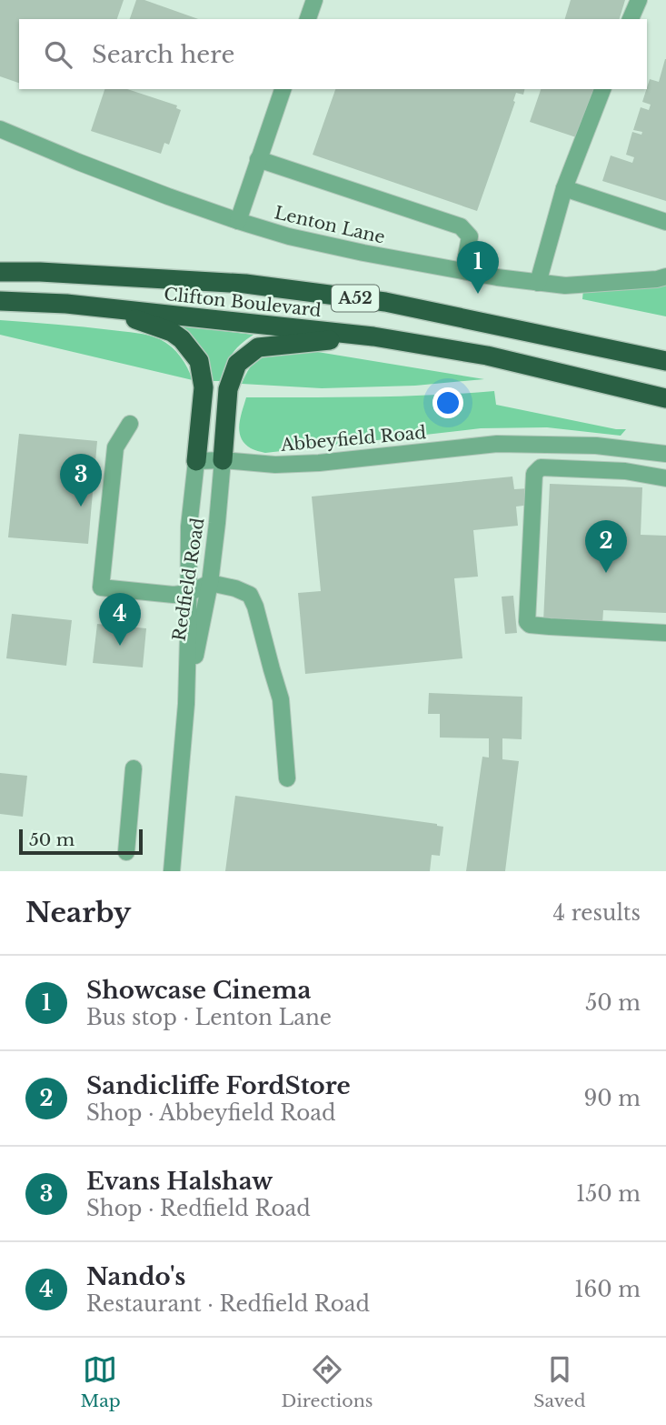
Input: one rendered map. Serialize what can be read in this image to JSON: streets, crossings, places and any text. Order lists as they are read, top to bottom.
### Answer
{
  "streets": {
    "highway": ["A52", "Clifton Boulevard"],
    "street": ["Lenton Lane", "Abbeyfield Road", "Redfield Road"]
  },
  "crossings": [
    ["Abbeyfield Road", "Redfield Road"]
  ],
  "scale_bar": "50 m",
  "page": {
    "search": "Search here",
    "pins": [
      "1",
      "3",
      "2",
      "4"
    ],
    "scale": "50 m",
    "heading": ["Nearby", "4 results"],
    "list": [
      {
        "mark": "1",
        "name": "Showcase Cinema",
        "note": "Bus stop · Lenton Lane",
        "value": "50 m"
      },
      {
        "mark": "2",
        "name": "Sandicliffe FordStore",
        "note": "Shop · Abbeyfield Road",
        "value": "90 m"
      },
      {
        "mark": "3",
        "name": "Evans Halshaw",
        "note": "Shop · Redfield Road",
        "value": "150 m"
      },
      {
        "mark": "4",
        "name": "Nando's",
        "note": "Restaurant · Redfield Road",
        "value": "160 m"
      }
    ],
    "nav": ["Map", "Directions", "Saved"]
  }
}
